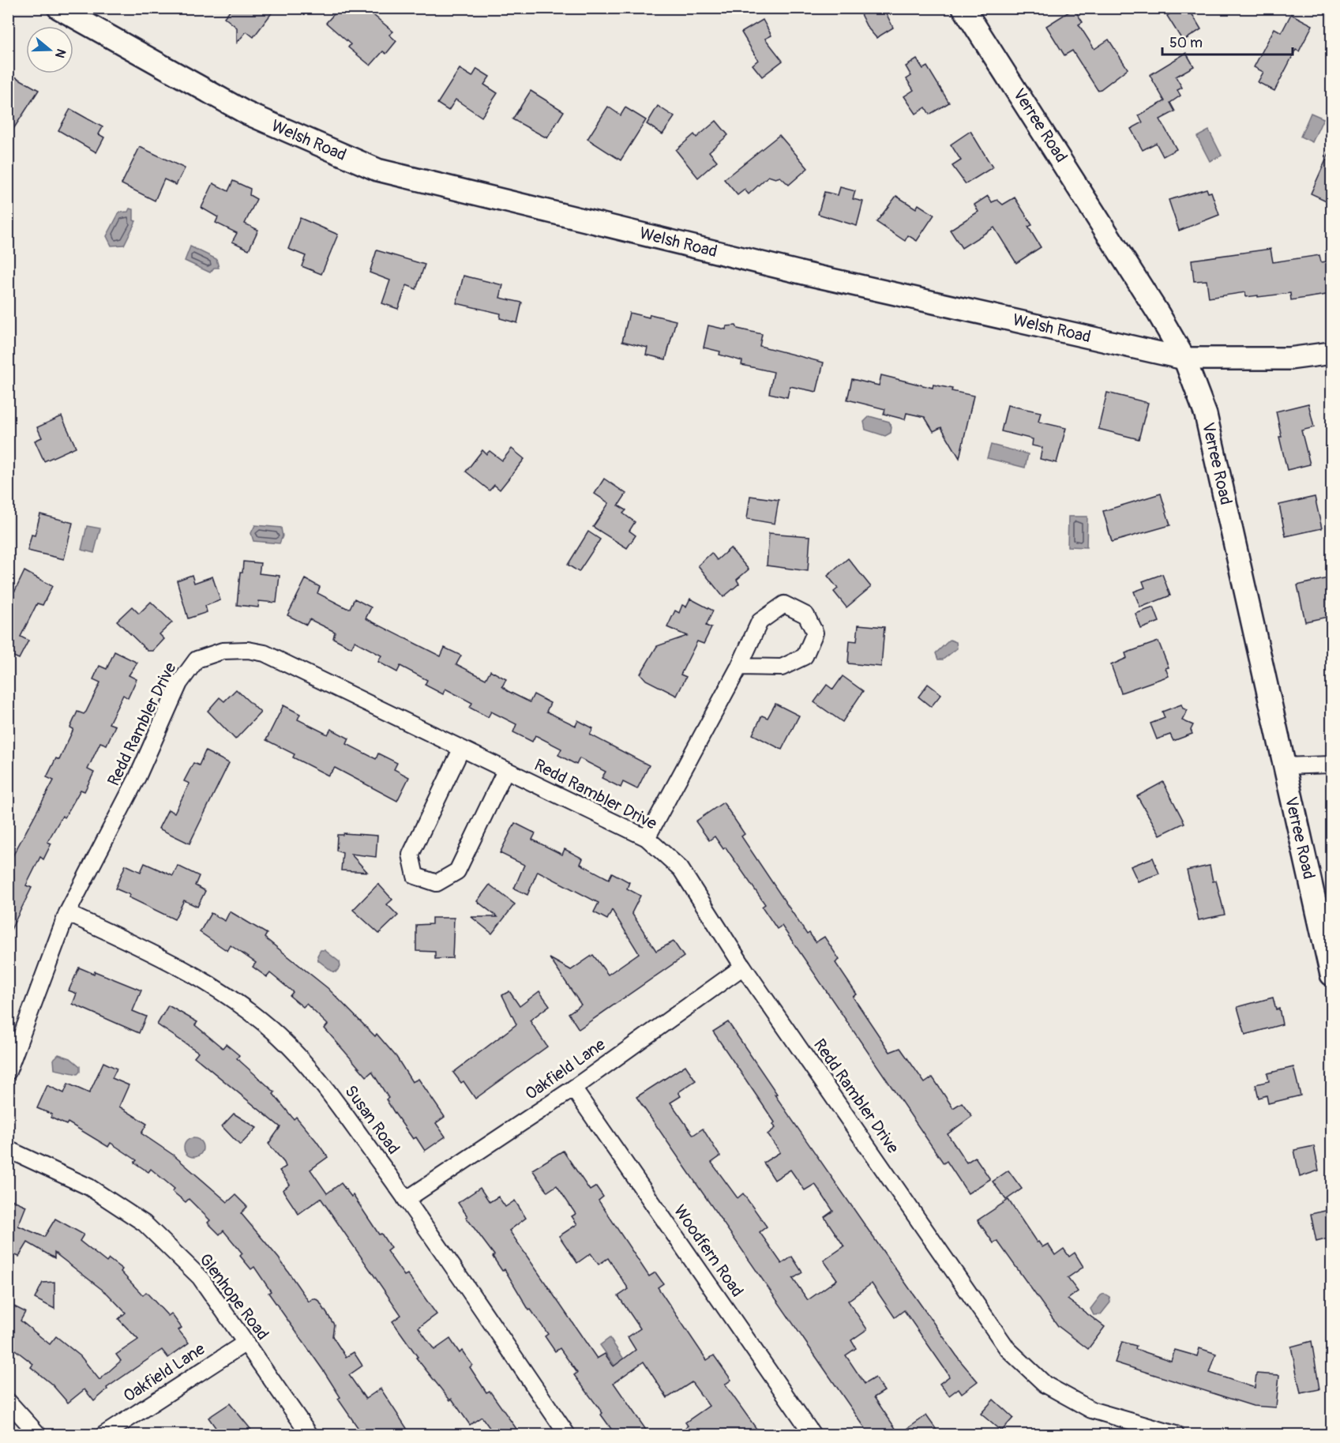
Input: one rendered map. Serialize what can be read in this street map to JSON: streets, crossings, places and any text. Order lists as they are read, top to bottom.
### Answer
{
  "streets": {
    "main road": ["Verree Road", "Welsh Road"],
    "street": [
      "Redd Rambler Drive",
      "Oakfield Lane",
      "Susan Road",
      "Woodfern Road",
      "Glenhope Road"
    ]
  },
  "crossings": [
    ["Verree Road", "Welsh Road"],
    ["Redd Rambler Drive", "Oakfield Lane"],
    ["Redd Rambler Drive", "Susan Road"],
    ["Oakfield Lane", "Susan Road"],
    ["Oakfield Lane", "Woodfern Road"],
    ["Oakfield Lane", "Glenhope Road"]
  ],
  "scale_bar": "50 m",
  "north": "right"
}
